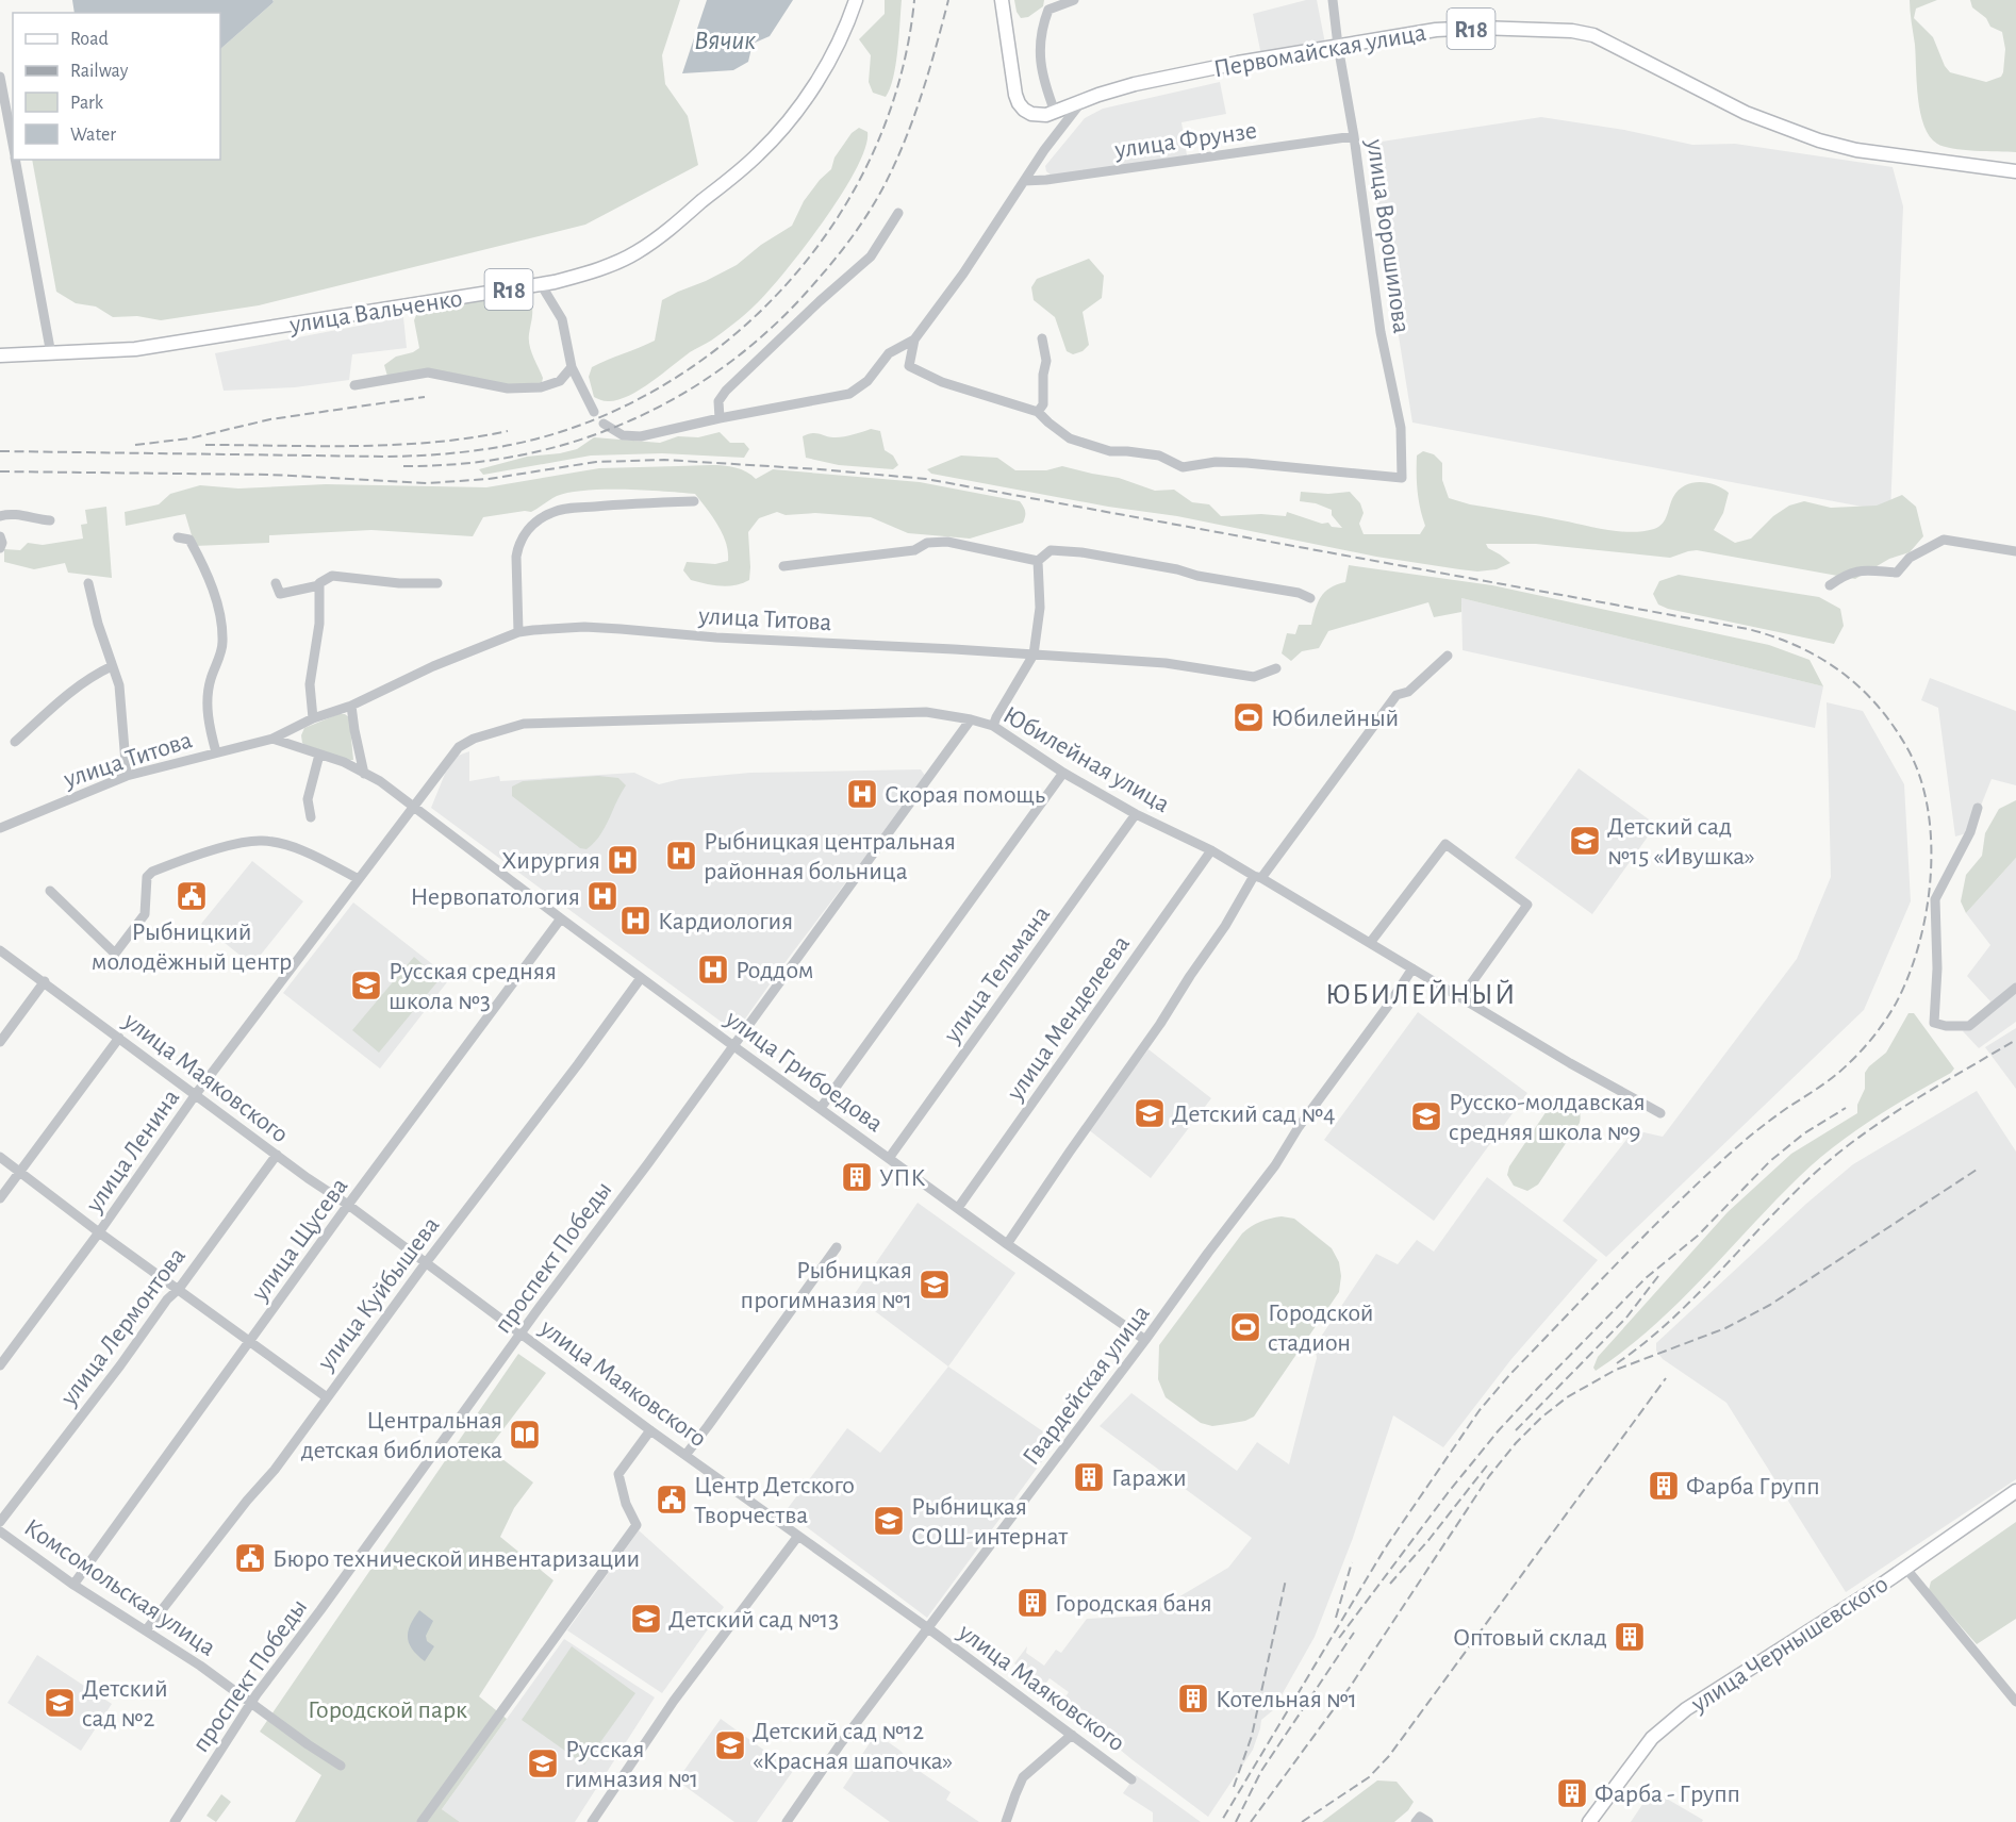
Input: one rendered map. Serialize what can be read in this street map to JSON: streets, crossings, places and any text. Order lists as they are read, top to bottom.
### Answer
{
  "streets": {
    "main road": [
      "R18",
      "Первомайская улица",
      "улица Вальченко",
      "улица Чернышевского"
    ],
    "street": [
      "улица Фрунзе",
      "улица Ворошилова",
      "улица Титова",
      "Юбилейная улица",
      "улица Тельмана",
      "улица Менделеева",
      "улица Грибоедова",
      "улица Маяковского",
      "улица Ленина",
      "улица Щусева",
      "проспект Победы",
      "улица Куйбышева",
      "улица Лермонтова",
      "Гвардейская улица",
      "Комсомольская улица"
    ]
  },
  "crossings": [
    ["Первомайская улица", "улица Ворошилова"],
    ["улица Фрунзе", "улица Ворошилова"],
    ["Юбилейная улица", "улица Тельмана"],
    ["Юбилейная улица", "улица Менделеева"],
    ["Юбилейная улица", "улица Грибоедова"],
    ["Юбилейная улица", "улица Ленина"],
    ["Юбилейная улица", "проспект Победы"],
    ["Юбилейная улица", "Гвардейская улица"],
    ["улица Тельмана", "улица Грибоедова"],
    ["улица Менделеева", "улица Грибоедова"],
    ["улица Грибоедова", "улица Ленина"],
    ["улица Грибоедова", "улица Щусева"],
    ["улица Грибоедова", "проспект Победы"],
    ["улица Грибоедова", "улица Куйбышева"],
    ["улица Грибоедова", "Гвардейская улица"],
    ["улица Маяковского", "улица Ленина"],
    ["улица Маяковского", "улица Щусева"],
    ["улица Маяковского", "проспект Победы"],
    ["улица Маяковского", "улица Куйбышева"],
    ["улица Маяковского", "улица Лермонтова"],
    ["улица Маяковского", "Гвардейская улица"],
    ["улица Щусева", "Комсомольская улица"],
    ["проспект Победы", "Комсомольская улица"],
    ["улица Куйбышева", "Комсомольская улица"]
  ],
  "districts": ["ЮБИЛЕЙНЫЙ"],
  "water": ["Вячик"],
  "parks": ["Городской парк"],
  "places": {
    "sports": ["Юбилейный", "Городской стадион"],
    "hospital": [
      "Скорая помощь",
      "Рыбницкая центральная районная больница",
      "Хирургия",
      "Нервопатология",
      "Кардиология",
      "Роддом"
    ],
    "school or university": [
      "Детский сад №15 «Ивушка»",
      "Русская средняя школа №3",
      "Детский сад №4",
      "Русско-молдавская средняя школа №9",
      "Рыбницкая прогимназия №1",
      "Рыбницкая СОШ-интернат",
      "Детский сад №13",
      "Детский сад №2",
      "Детский сад №12 «Красная шапочка»",
      "Русская гимназия №1"
    ],
    "public building": ["Рыбницкий молодёжный центр", "Центр Детского Творчества", "Бюро технической инвентаризации"],
    "building": [
      "УПК",
      "Гаражи",
      "Фарба Групп",
      "Городская баня",
      "Оптовый склад",
      "Котельная №1",
      "Фарба - Групп"
    ],
    "library": ["Центральная детская библиотека"]
  },
  "legend": [
    "Road",
    "Railway",
    "Park",
    "Water"
  ]
}
